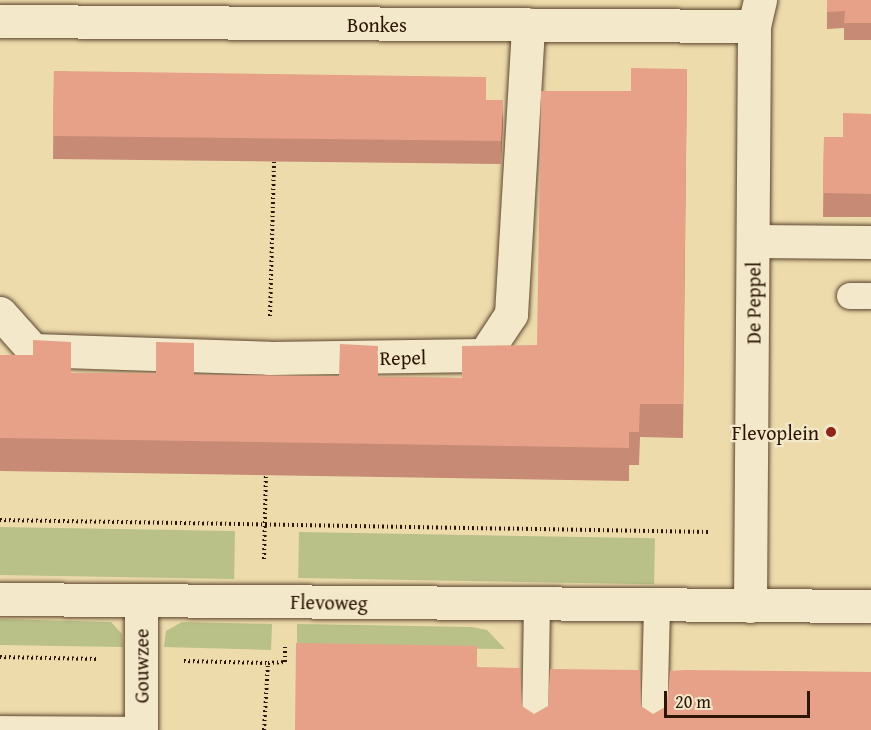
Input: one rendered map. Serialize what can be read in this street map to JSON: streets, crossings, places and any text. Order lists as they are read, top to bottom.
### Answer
{
  "streets": {
    "street": [
      "Bonkes",
      "De Peppel",
      "Repel",
      "Flevoweg",
      "Gouwzee"
    ]
  },
  "crossings": [
    ["Bonkes", "De Peppel"],
    ["Bonkes", "Repel"],
    ["Flevoweg", "Gouwzee"]
  ],
  "places": ["Flevoplein"],
  "scale_bar": "20 m"
}
